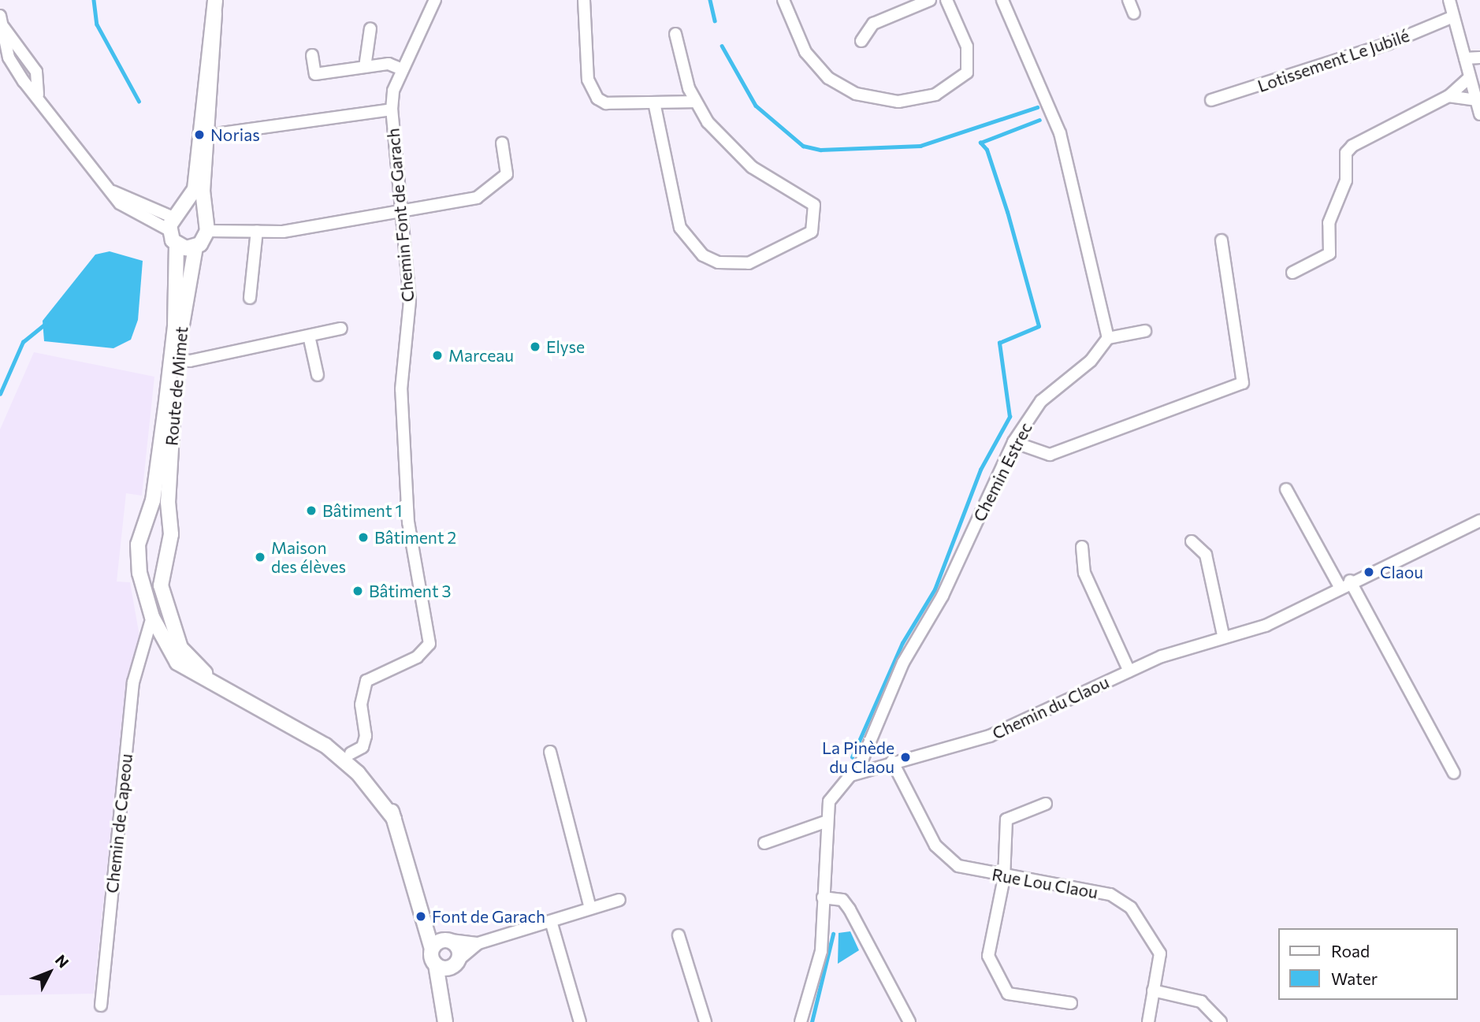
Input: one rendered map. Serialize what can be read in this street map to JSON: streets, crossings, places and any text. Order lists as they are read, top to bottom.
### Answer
{
  "streets": {
    "street": [
      "Lotissement Le Jubilé",
      "Chemin Font de Garach",
      "Route de Mimet",
      "Chemin Estrec",
      "Chemin du Claou",
      "Chemin de Capeou",
      "Rue Lou Claou"
    ]
  },
  "crossings": [
    ["Chemin Font de Garach", "Route de Mimet"],
    ["Route de Mimet", "Chemin de Capeou"],
    ["Chemin Estrec", "Chemin du Claou"],
    ["Chemin du Claou", "Rue Lou Claou"]
  ],
  "places": [
    "Norias",
    "Elyse",
    "Marceau",
    "Bâtiment 1",
    "Bâtiment 2",
    "Maison des élèves",
    "Claou",
    "Bâtiment 3",
    "La Pinède du Claou",
    "Font de Garach"
  ],
  "legend": ["Road", "Water"],
  "north": "top right"
}
